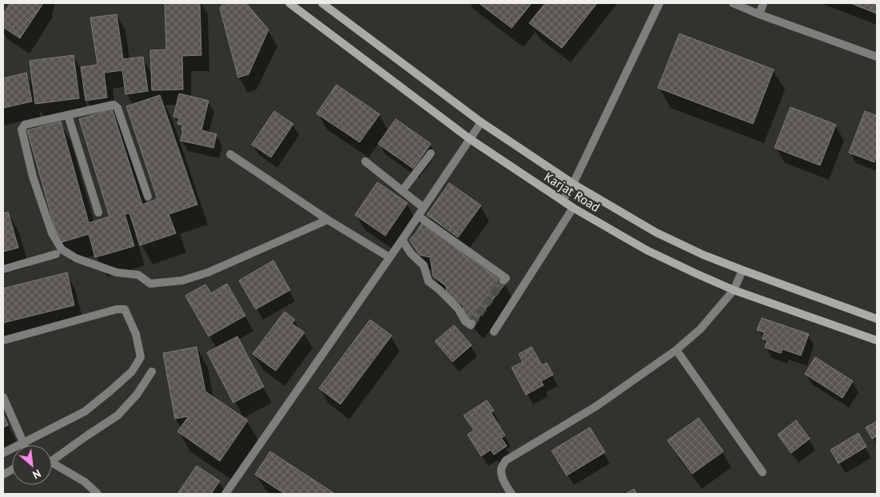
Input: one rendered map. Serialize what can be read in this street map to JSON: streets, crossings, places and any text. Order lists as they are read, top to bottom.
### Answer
{
  "streets": {
    "main road": ["Karjat Road"]
  },
  "north": "bottom right"
}
